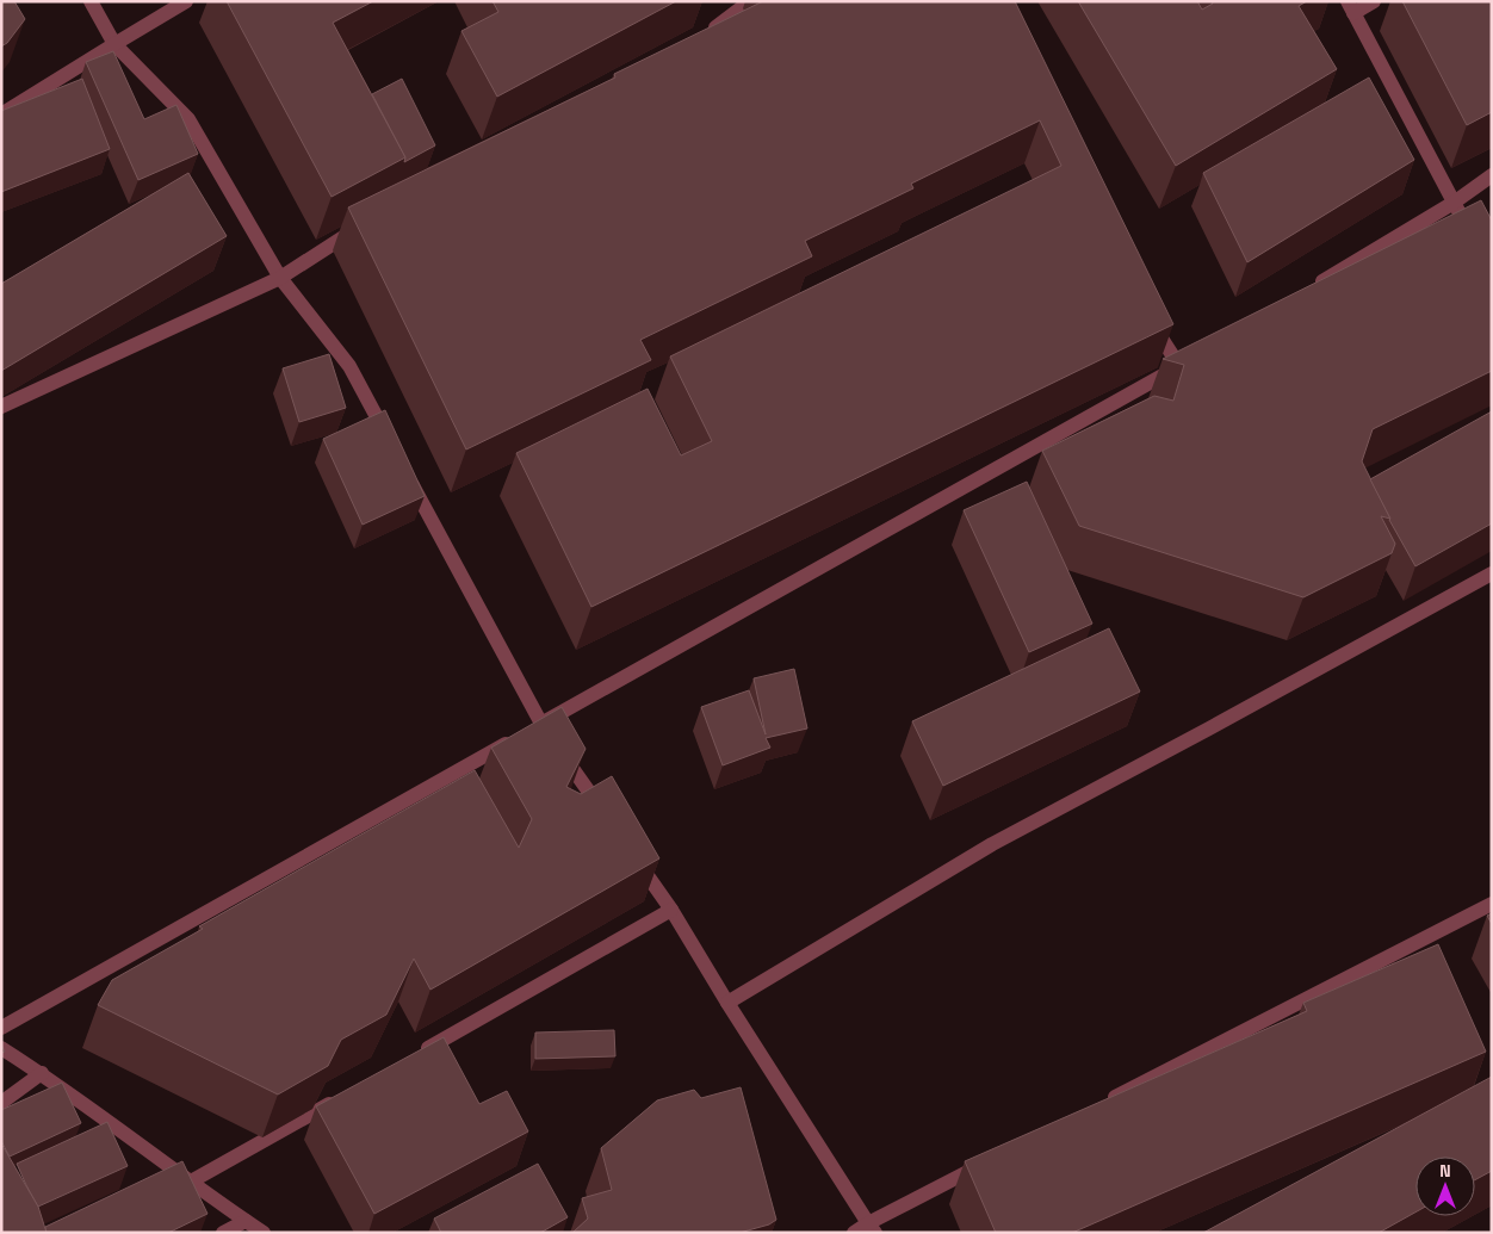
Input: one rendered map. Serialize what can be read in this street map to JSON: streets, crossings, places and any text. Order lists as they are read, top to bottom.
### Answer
{
  "north": "top"
}
